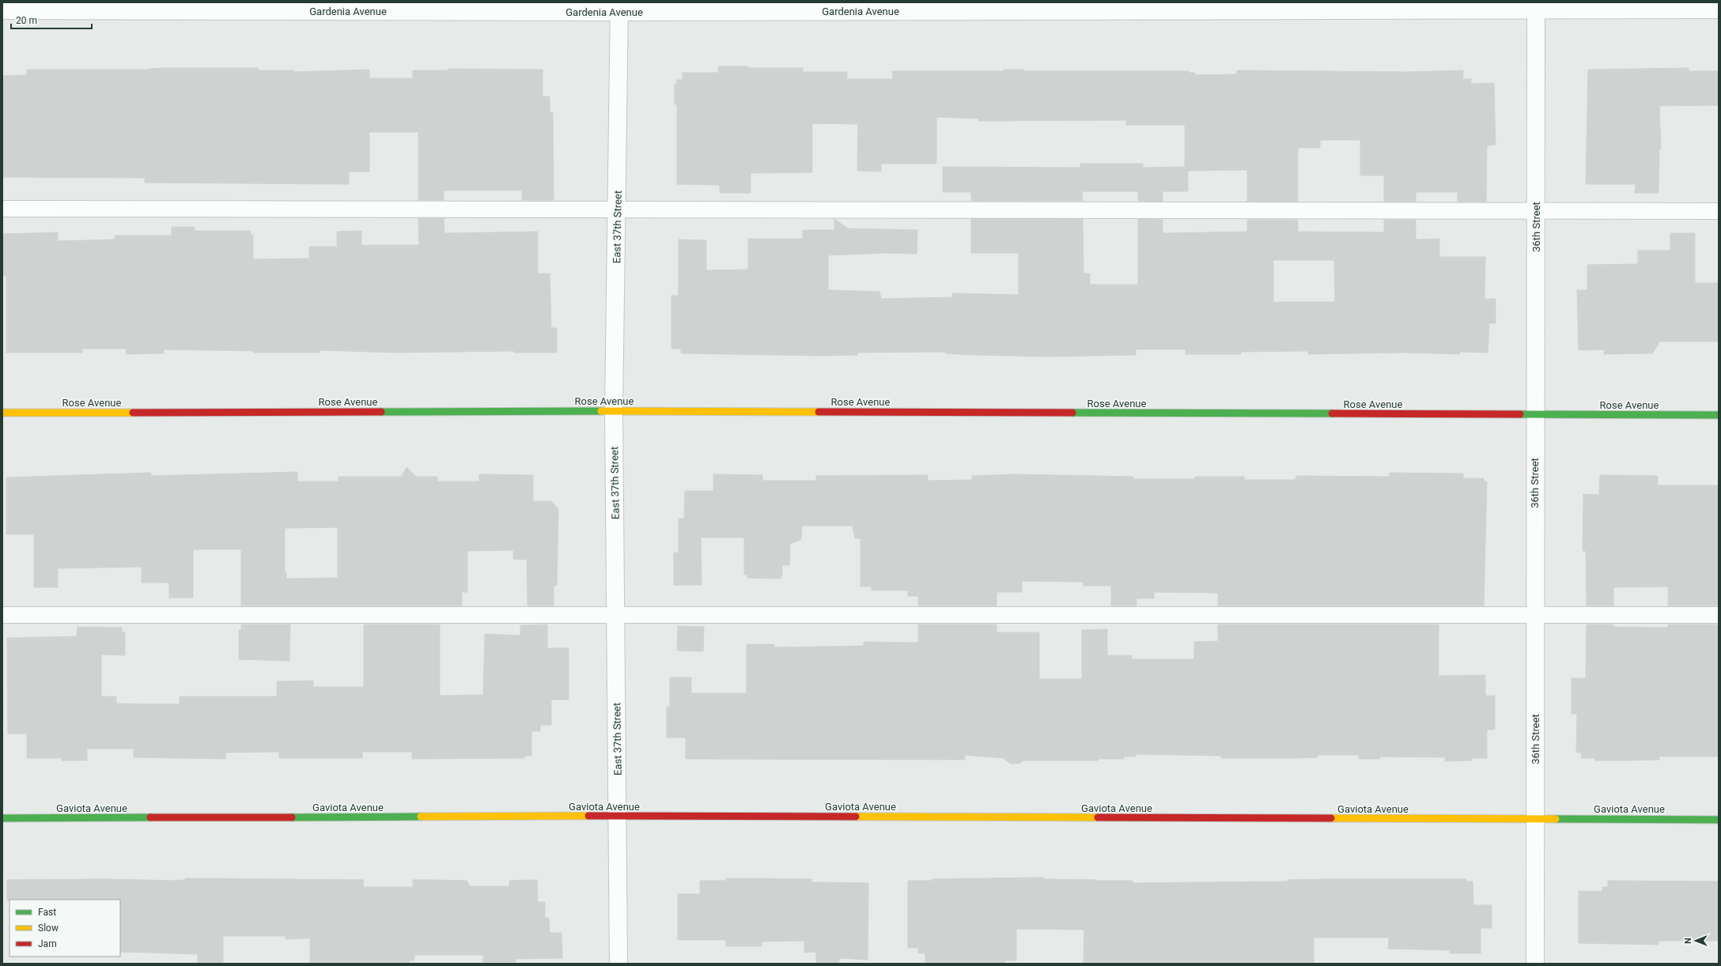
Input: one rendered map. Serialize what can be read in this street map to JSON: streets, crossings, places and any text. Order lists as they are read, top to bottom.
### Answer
{
  "streets": {
    "street": [
      "Gardenia Avenue",
      "East 37th Street",
      "36th Street",
      "Rose Avenue",
      "Gaviota Avenue"
    ]
  },
  "crossings": [
    ["Gardenia Avenue", "East 37th Street"],
    ["Gardenia Avenue", "36th Street"],
    ["East 37th Street", "Rose Avenue"],
    ["East 37th Street", "Gaviota Avenue"],
    ["36th Street", "Rose Avenue"],
    ["36th Street", "Gaviota Avenue"]
  ],
  "legend": ["Fast", "Slow", "Jam"],
  "scale_bar": "20 m",
  "north": "left"
}
